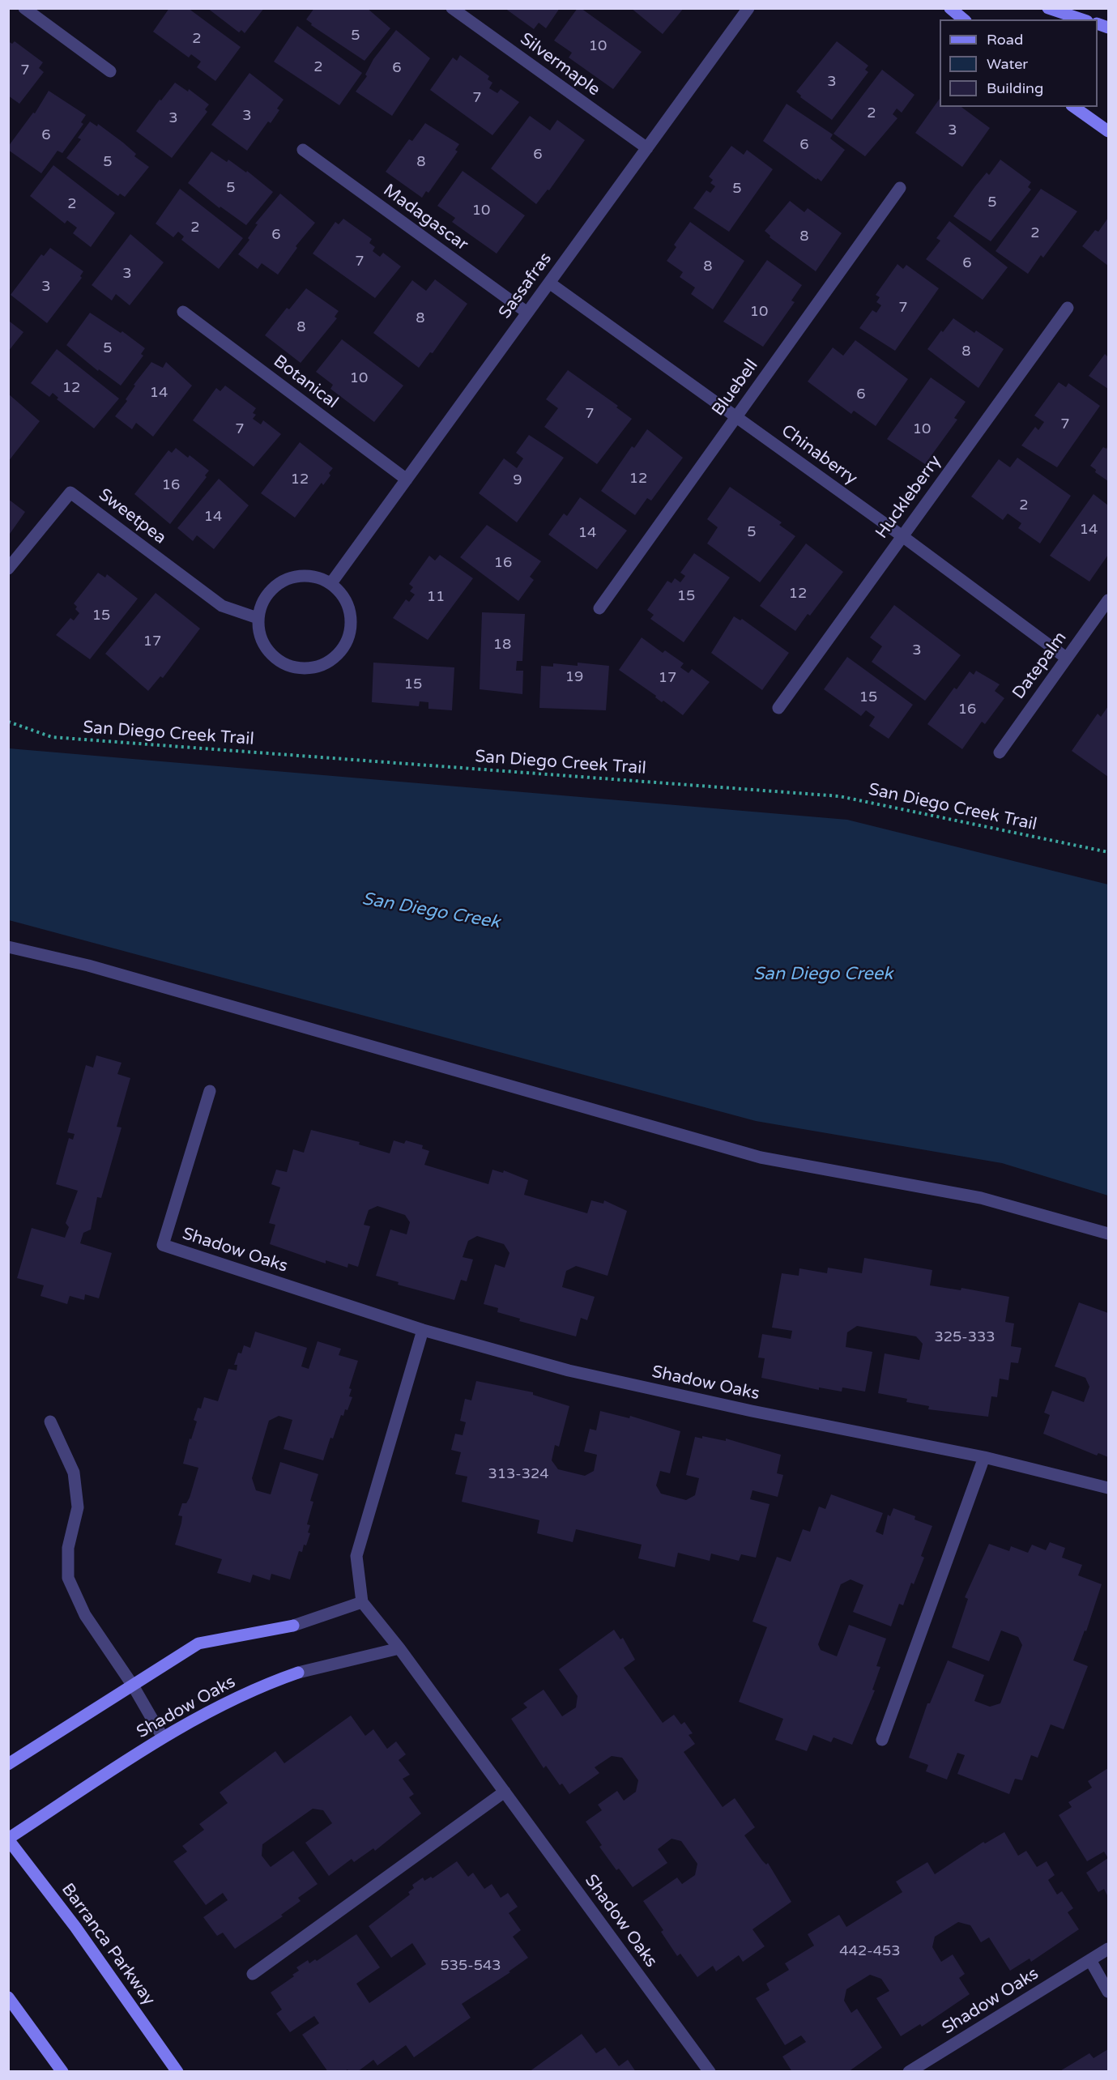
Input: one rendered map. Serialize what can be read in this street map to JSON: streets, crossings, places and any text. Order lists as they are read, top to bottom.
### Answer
{
  "streets": {
    "street": [
      "Silvermaple",
      "Madagascar",
      "Sassafras",
      "Botanical",
      "Bluebell",
      "Chinaberry",
      "Huckleberry",
      "Sweetpea",
      "Datepalm",
      "Shadow Oaks",
      "Barranca Parkway"
    ],
    "path": ["San Diego Creek Trail"]
  },
  "crossings": [
    ["Silvermaple", "Sassafras"],
    ["Madagascar", "Sassafras"],
    ["Sassafras", "Botanical"],
    ["Sassafras", "Chinaberry"],
    ["Sassafras", "Sweetpea"],
    ["Bluebell", "Chinaberry"],
    ["Chinaberry", "Huckleberry"],
    ["Chinaberry", "Datepalm"],
    ["Shadow Oaks", "Barranca Parkway"]
  ],
  "water": ["San Diego Creek"],
  "house_numbers": [
    "5",
    "2",
    "10",
    "2",
    "6",
    "7",
    "3",
    "7",
    "2",
    "3",
    "3",
    "3",
    "6",
    "6",
    "6",
    "5",
    "8",
    "5",
    "5",
    "5",
    "2",
    "10",
    "2",
    "2",
    "6",
    "8",
    "7",
    "6",
    "8",
    "3",
    "3",
    "7",
    "10",
    "8",
    "8",
    "5",
    "8",
    "10",
    "12",
    "14",
    "6",
    "7",
    "7",
    "7",
    "10",
    "12",
    "12",
    "9",
    "16",
    "2",
    "14",
    "14",
    "5",
    "14",
    "16",
    "12",
    "15",
    "11",
    "15",
    "17",
    "18",
    "3",
    "19",
    "17",
    "15",
    "15",
    "16",
    "325-333",
    "313-324",
    "442-453",
    "535-543"
  ],
  "legend": ["Road", "Water", "Building"]
}
